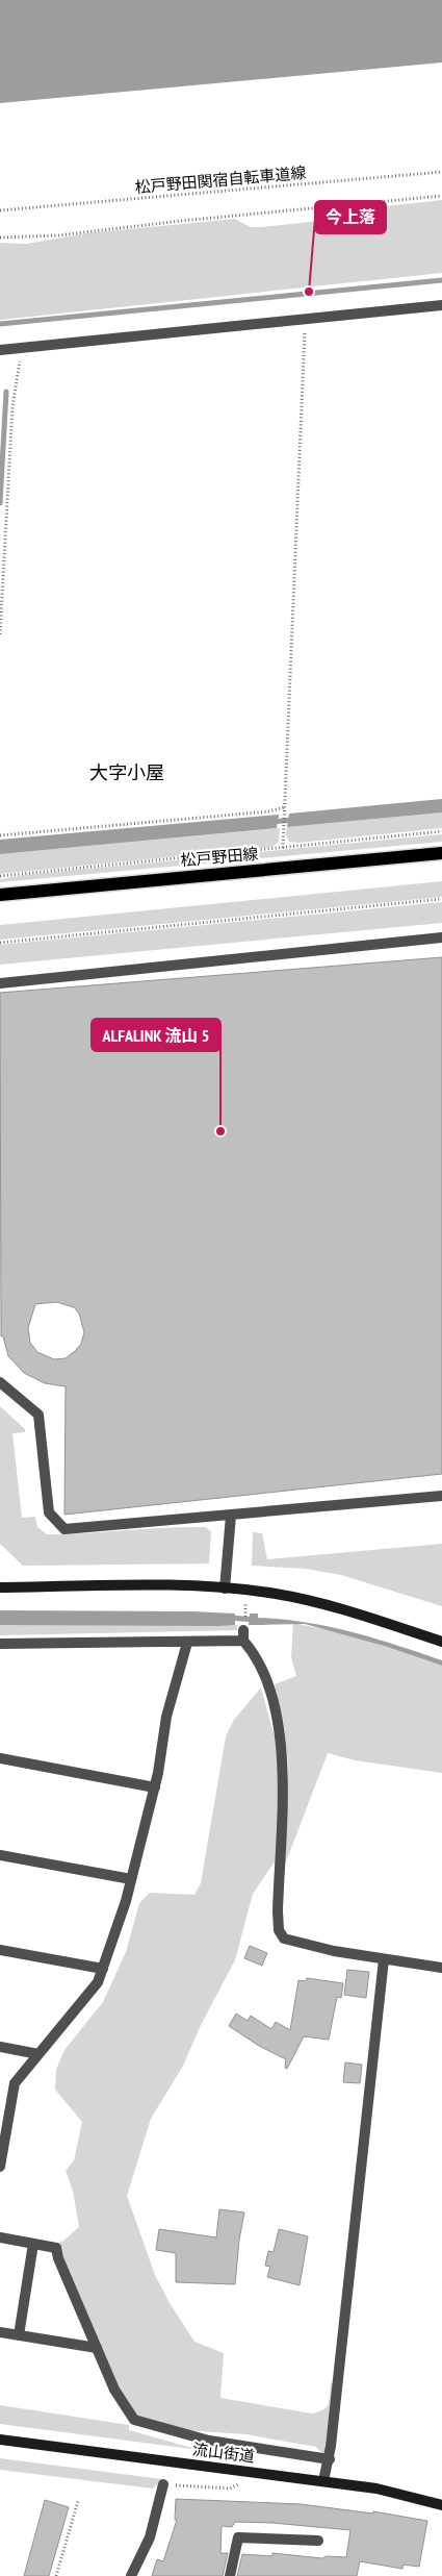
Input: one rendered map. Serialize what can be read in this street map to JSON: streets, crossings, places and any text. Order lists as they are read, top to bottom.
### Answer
{
  "streets": {
    "main road": ["松戸野田線"],
    "street": ["流山街道"],
    "path": ["松戸野田関宿自転車道線"]
  },
  "districts": ["大字小屋"],
  "places": ["今上落", "ALFALINK 流山 5"]
}
